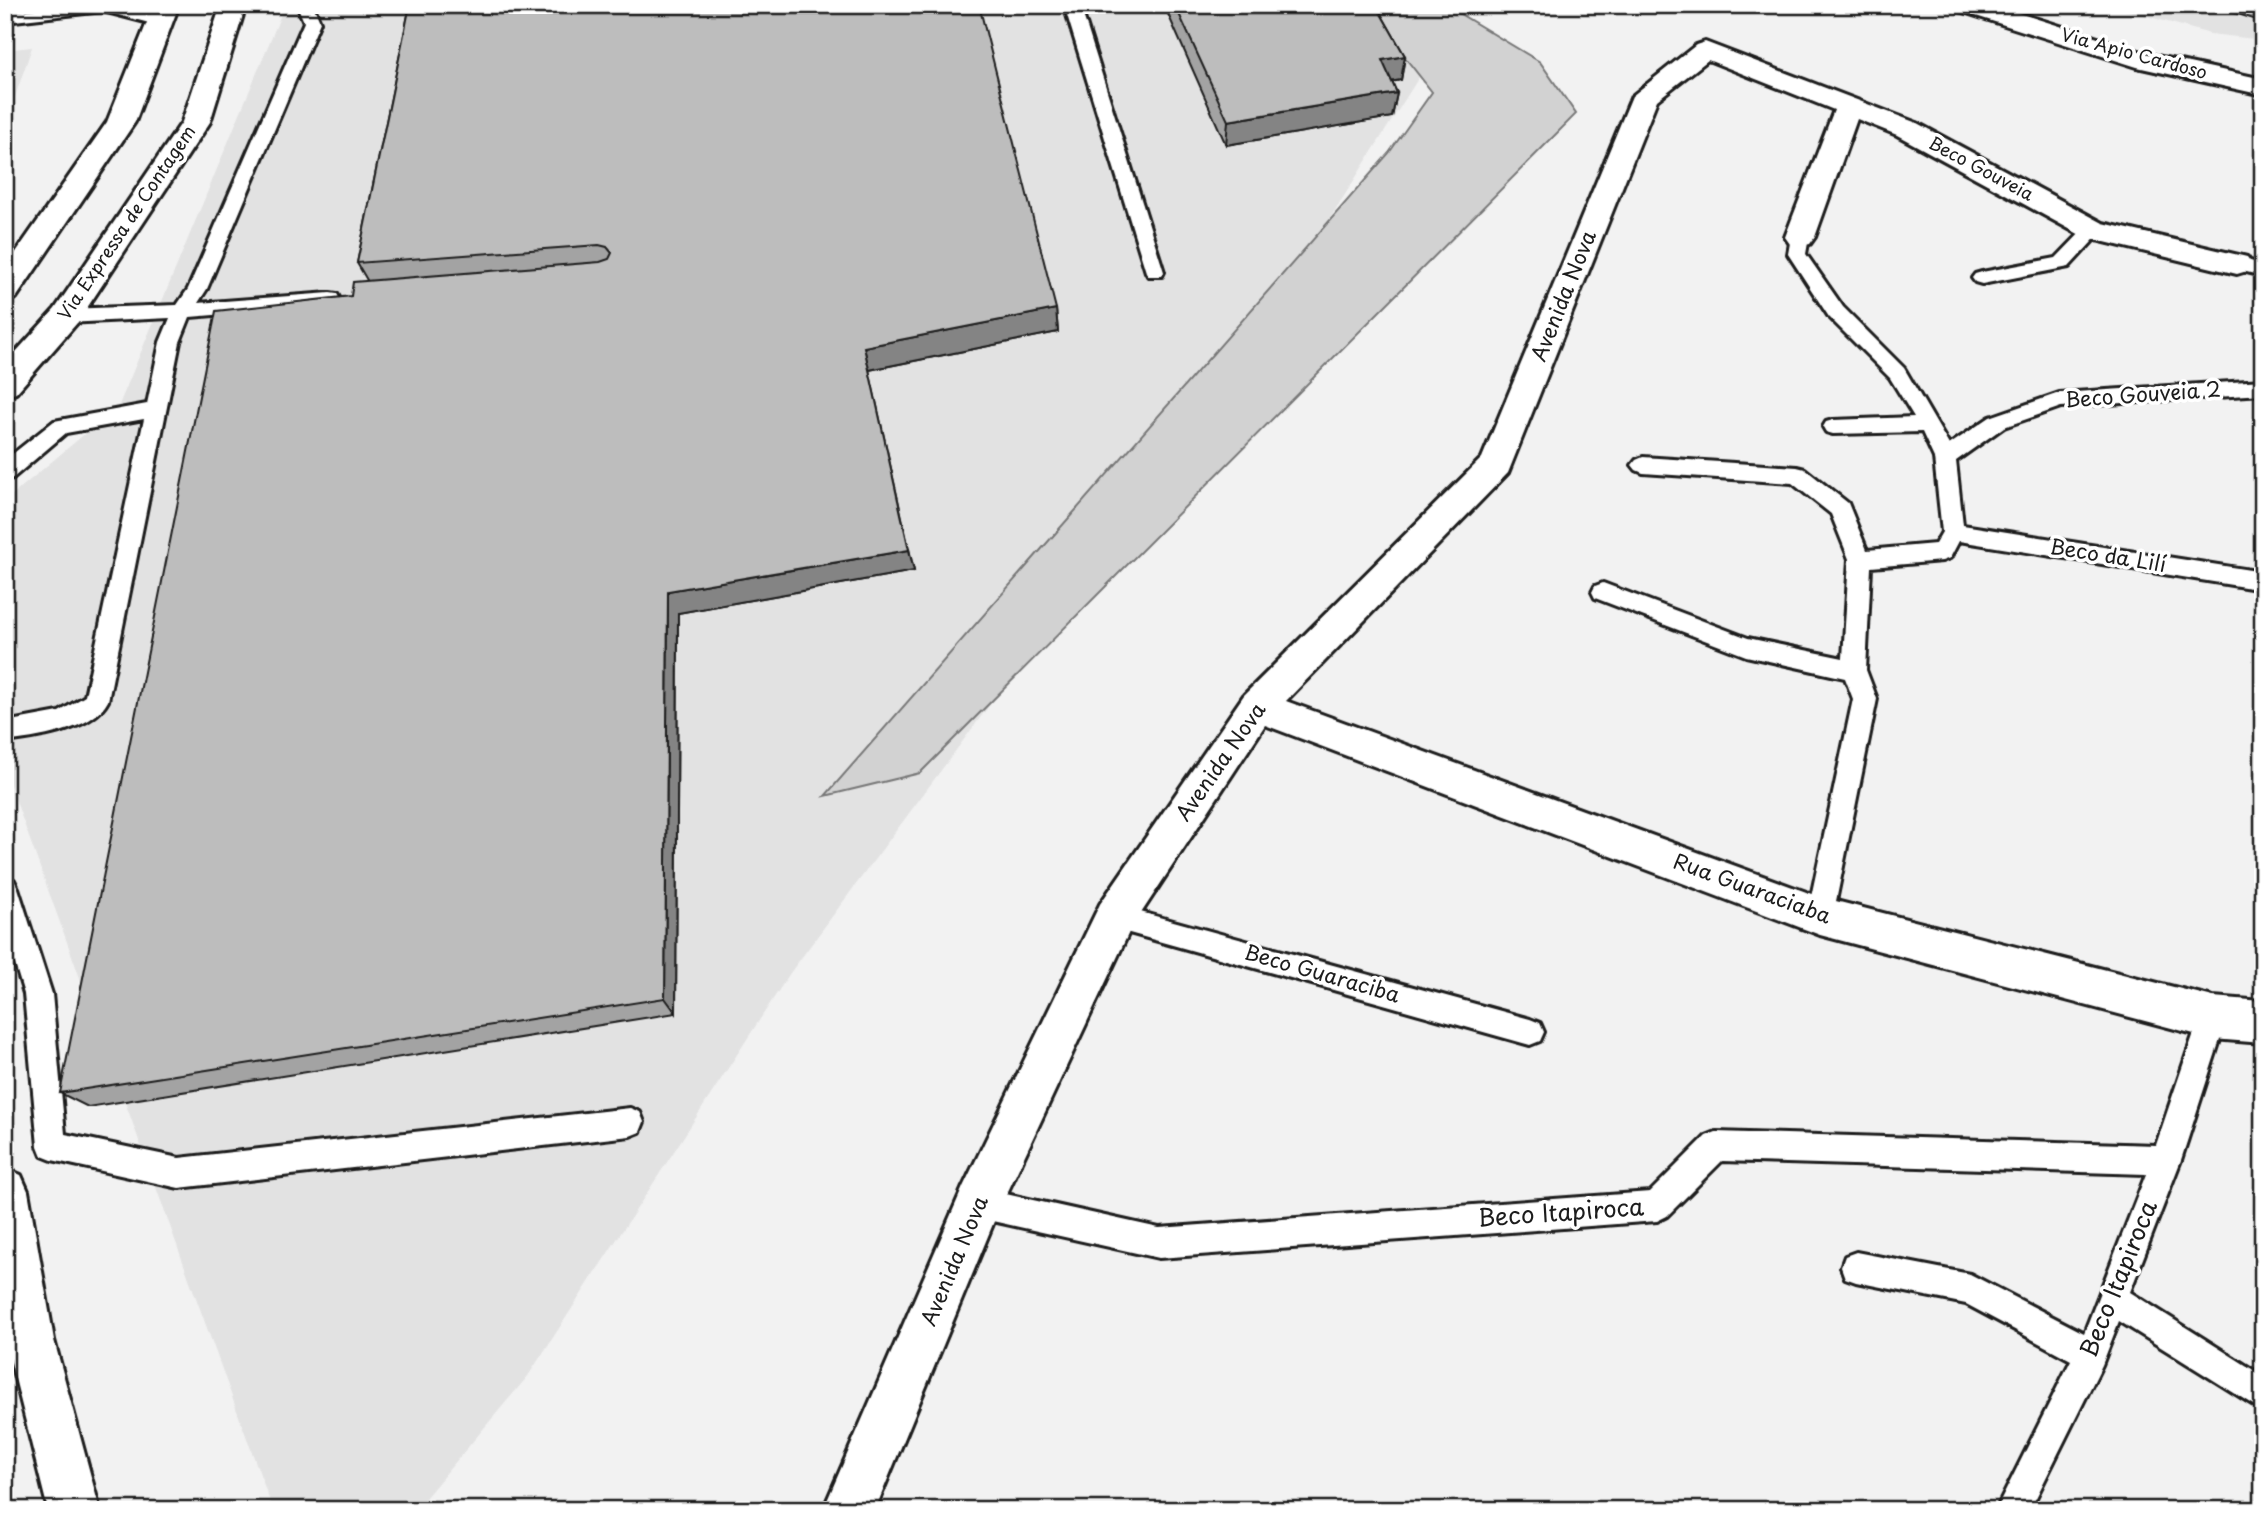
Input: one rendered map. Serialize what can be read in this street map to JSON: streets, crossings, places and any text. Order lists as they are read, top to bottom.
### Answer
{
  "streets": {
    "main road": [
      "Via Apio Cardoso",
      "Beco Gouveia",
      "Via Expressa de Contagem",
      "Avenida Nova",
      "Rua Guaraciaba"
    ],
    "lane": [
      "Beco Gouveia 2",
      "Beco da Lilí",
      "Beco Guaraciba",
      "Beco Itapiroca"
    ]
  },
  "crossings": [
    ["Beco Gouveia", "Avenida Nova"],
    ["Avenida Nova", "Rua Guaraciaba"],
    ["Avenida Nova", "Beco Guaraciba"],
    ["Avenida Nova", "Beco Itapiroca"],
    ["Rua Guaraciaba", "Beco Itapiroca"]
  ]
}
